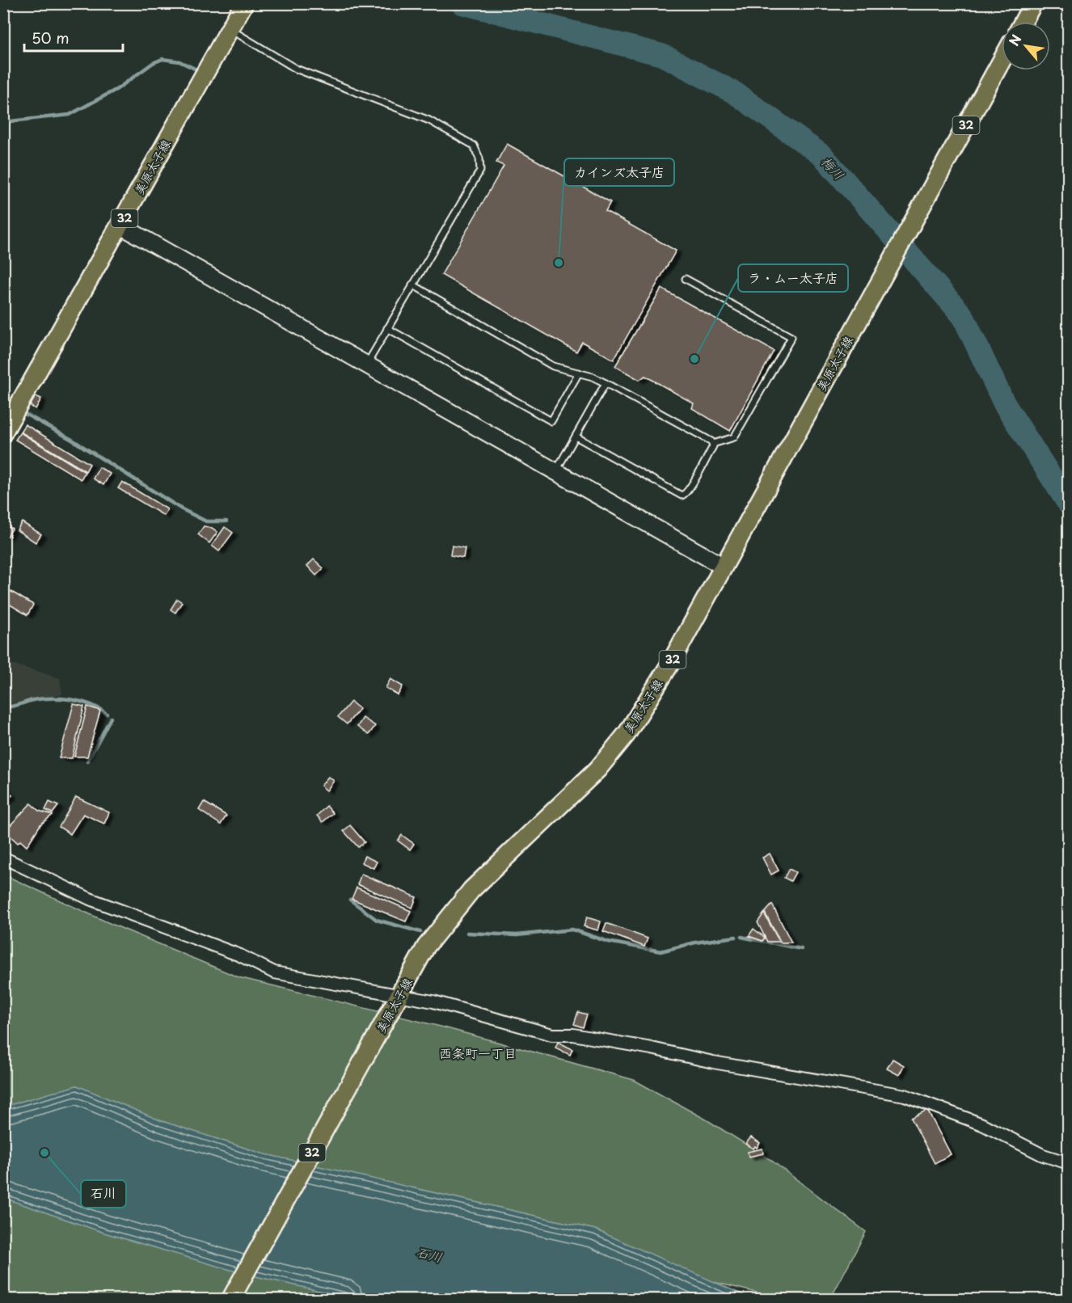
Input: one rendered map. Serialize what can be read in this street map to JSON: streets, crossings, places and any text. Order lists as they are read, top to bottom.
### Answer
{
  "streets": {
    "main road": ["32", "美原太子線"]
  },
  "districts": ["西条町一丁目"],
  "water": ["梅川", "石川"],
  "places": ["カインズ太子店", "ラ・ムー太子店", "石川"],
  "scale_bar": "50 m",
  "north": "top left"
}
